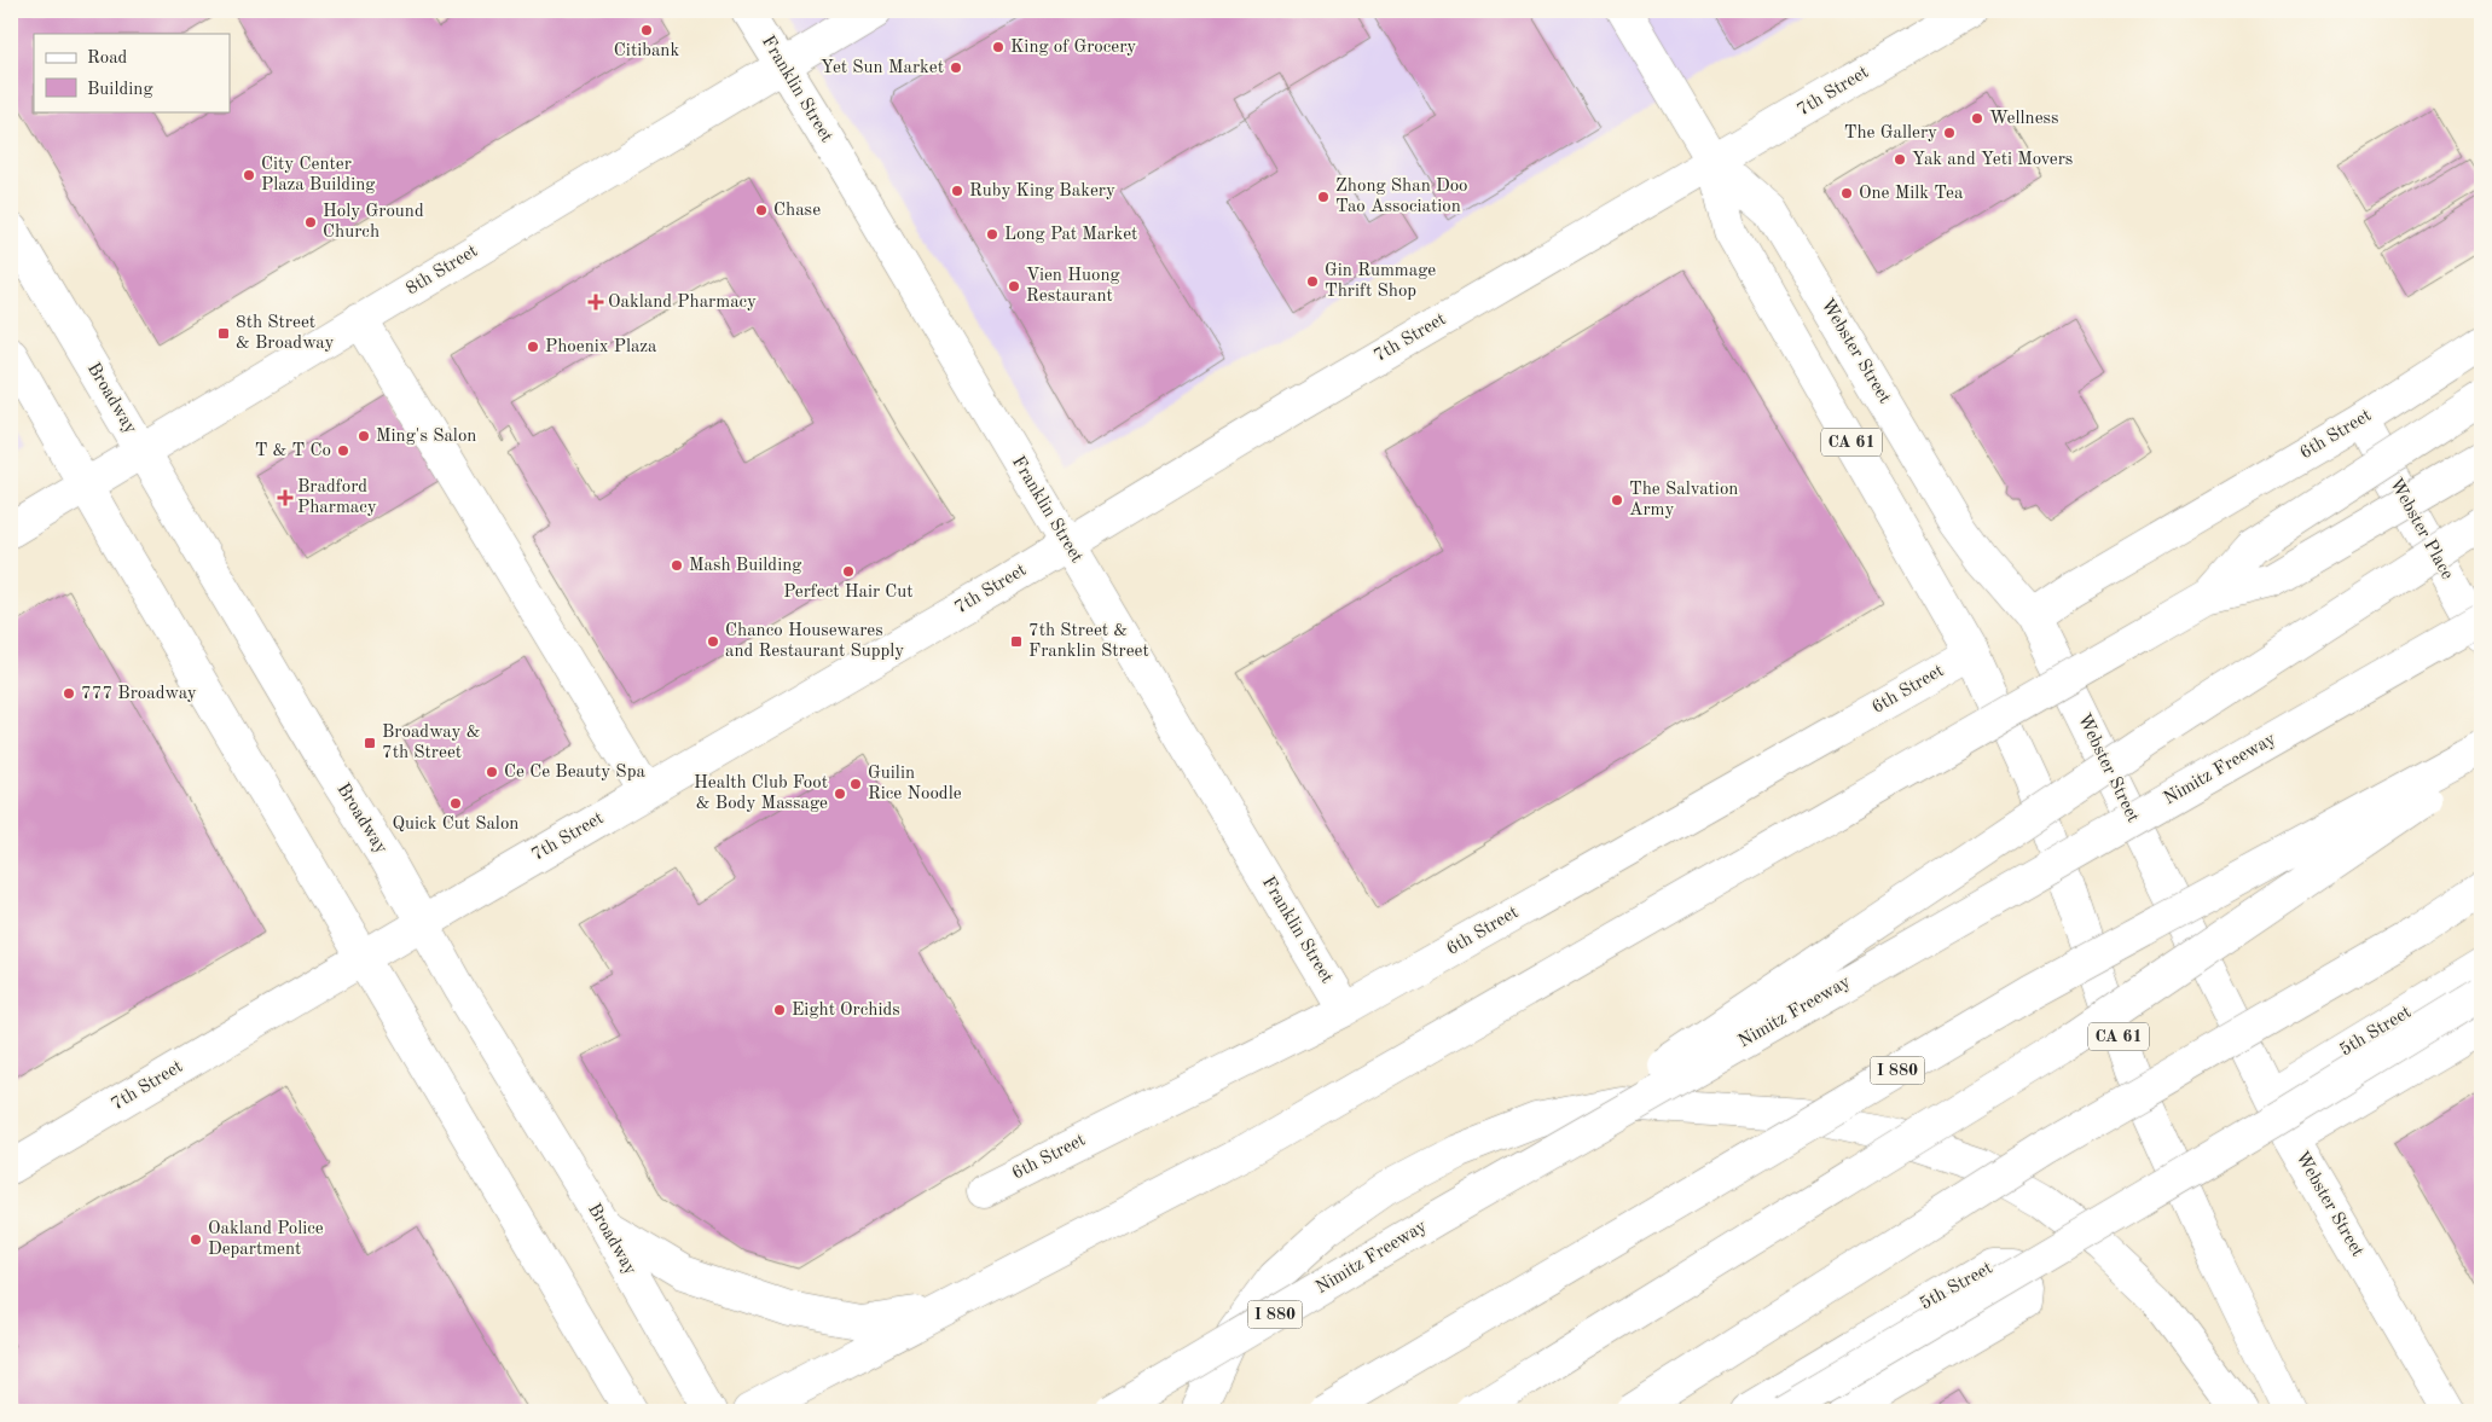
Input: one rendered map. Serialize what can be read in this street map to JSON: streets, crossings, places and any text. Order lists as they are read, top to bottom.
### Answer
{
  "streets": {
    "main road": [
      "Franklin Street",
      "7th Street",
      "8th Street",
      "Webster Street",
      "Broadway",
      "6th Street",
      "CA 61",
      "Webster Place",
      "Nimitz Freeway",
      "5th Street",
      "I 880"
    ]
  },
  "crossings": [
    ["Franklin Street", "7th Street"],
    ["Franklin Street", "8th Street"],
    ["Franklin Street", "6th Street"],
    ["7th Street", "Webster Street"],
    ["7th Street", "Broadway"],
    ["8th Street", "Broadway"],
    ["Webster Street", "6th Street"],
    ["Webster Street", "5th Street"],
    ["6th Street", "Webster Place"]
  ],
  "places": {
    "other": [
      "Citibank",
      "King of Grocery",
      "Yet Sun Market",
      "Wellness",
      "The Gallery",
      "Yak and Yeti Movers",
      "City Center Plaza Building",
      "Ruby King Bakery",
      "One Milk Tea",
      "Zhong Shan Doo Tao Association",
      "Chase",
      "Holy Ground Church",
      "Long Pat Market",
      "Gin Rummage Thrift Shop",
      "Vien Huong Restaurant",
      "Phoenix Plaza",
      "Ming's Salon",
      "T & T Co",
      "The Salvation Army",
      "Mash Building",
      "Perfect Hair Cut",
      "Chanco Housewares and Restaurant Supply",
      "777 Broadway",
      "Ce Ce Beauty Spa",
      "Guilin Rice Noodle",
      "Health Club Foot & Body Massage",
      "Quick Cut Salon",
      "Eight Orchids",
      "Oakland Police Department"
    ],
    "health": ["Oakland Pharmacy", "Bradford Pharmacy"],
    "transit": ["8th Street & Broadway", "7th Street & Franklin Street", "Broadway & 7th Street"]
  },
  "legend": ["Road", "Building"]
}
